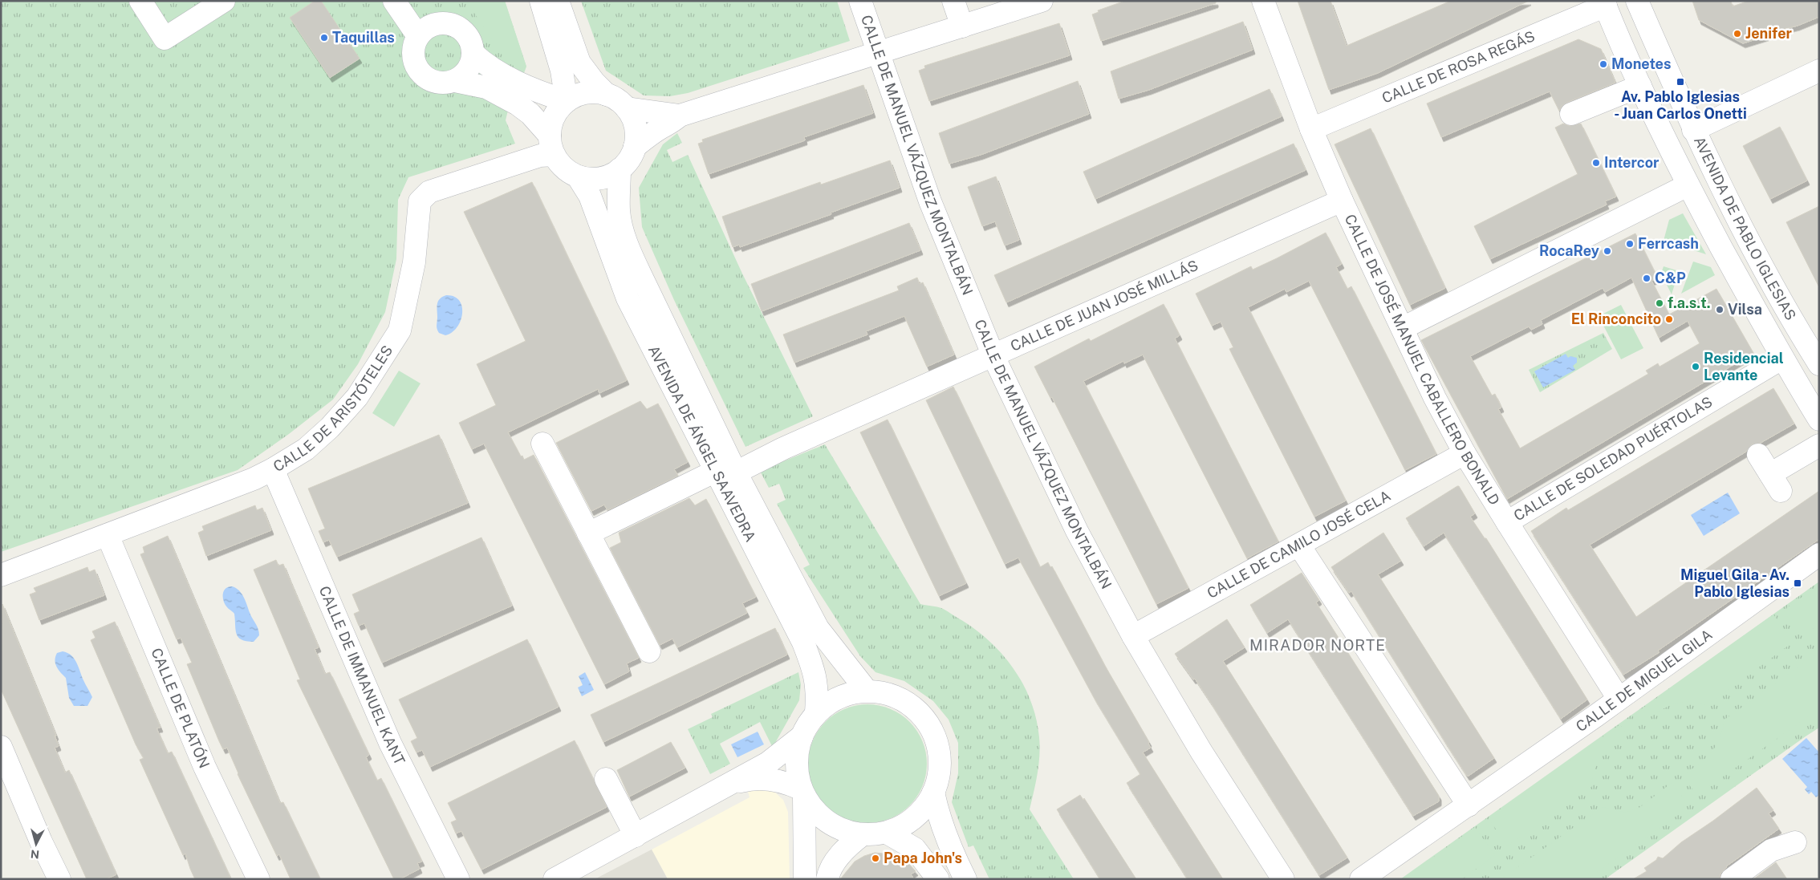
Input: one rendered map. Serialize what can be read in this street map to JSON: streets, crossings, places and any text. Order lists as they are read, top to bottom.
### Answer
{
  "streets": {
    "street": [
      "CALLE DE ROSA REGÁS",
      "CALLE DE MANUEL VÁZQUEZ MONTALBÁN",
      "AVENIDA DE PABLO IGLESIAS",
      "CALLE DE JUAN JOSÉ MILLÁS",
      "CALLE DE JOSÉ MANUEL CABALLERO BONALD",
      "CALLE DE ARISTÓTELES",
      "AVENIDA DE ÁNGEL SAAVEDRA",
      "CALLE DE SOLEDAD PUÉRTOLAS",
      "CALLE DE CAMILO JOSÉ CELA",
      "CALLE DE IMMANUEL KANT",
      "CALLE DE MIGUEL GILA",
      "CALLE DE PLATÓN"
    ]
  },
  "crossings": [
    ["CALLE DE ROSA REGÁS", "AVENIDA DE PABLO IGLESIAS"],
    ["CALLE DE ROSA REGÁS", "CALLE DE JOSÉ MANUEL CABALLERO BONALD"],
    ["CALLE DE MANUEL VÁZQUEZ MONTALBÁN", "CALLE DE JUAN JOSÉ MILLÁS"],
    ["CALLE DE MANUEL VÁZQUEZ MONTALBÁN", "CALLE DE CAMILO JOSÉ CELA"],
    ["AVENIDA DE PABLO IGLESIAS", "CALLE DE SOLEDAD PUÉRTOLAS"],
    ["CALLE DE JUAN JOSÉ MILLÁS", "CALLE DE JOSÉ MANUEL CABALLERO BONALD"],
    ["CALLE DE JUAN JOSÉ MILLÁS", "AVENIDA DE ÁNGEL SAAVEDRA"],
    ["CALLE DE JOSÉ MANUEL CABALLERO BONALD", "CALLE DE SOLEDAD PUÉRTOLAS"],
    ["CALLE DE JOSÉ MANUEL CABALLERO BONALD", "CALLE DE CAMILO JOSÉ CELA"],
    ["CALLE DE JOSÉ MANUEL CABALLERO BONALD", "CALLE DE MIGUEL GILA"],
    ["CALLE DE ARISTÓTELES", "AVENIDA DE ÁNGEL SAAVEDRA"],
    ["CALLE DE ARISTÓTELES", "CALLE DE IMMANUEL KANT"],
    ["CALLE DE ARISTÓTELES", "CALLE DE PLATÓN"]
  ],
  "districts": ["MIRADOR NORTE"],
  "places": {
    "other": [
      "Jenifer",
      "Taquillas",
      "Monetes",
      "Intercor",
      "Ferrcash",
      "RocaRey",
      "C&P",
      "f.a.s.t.",
      "Vilsa",
      "El Rinconcito",
      "Residencial Levante",
      "Papa John's"
    ],
    "transit": ["Av. Pablo Iglesias - Juan Carlos Onetti", "Miguel Gila - Av. Pablo Iglesias"]
  },
  "north": "bottom"
}
